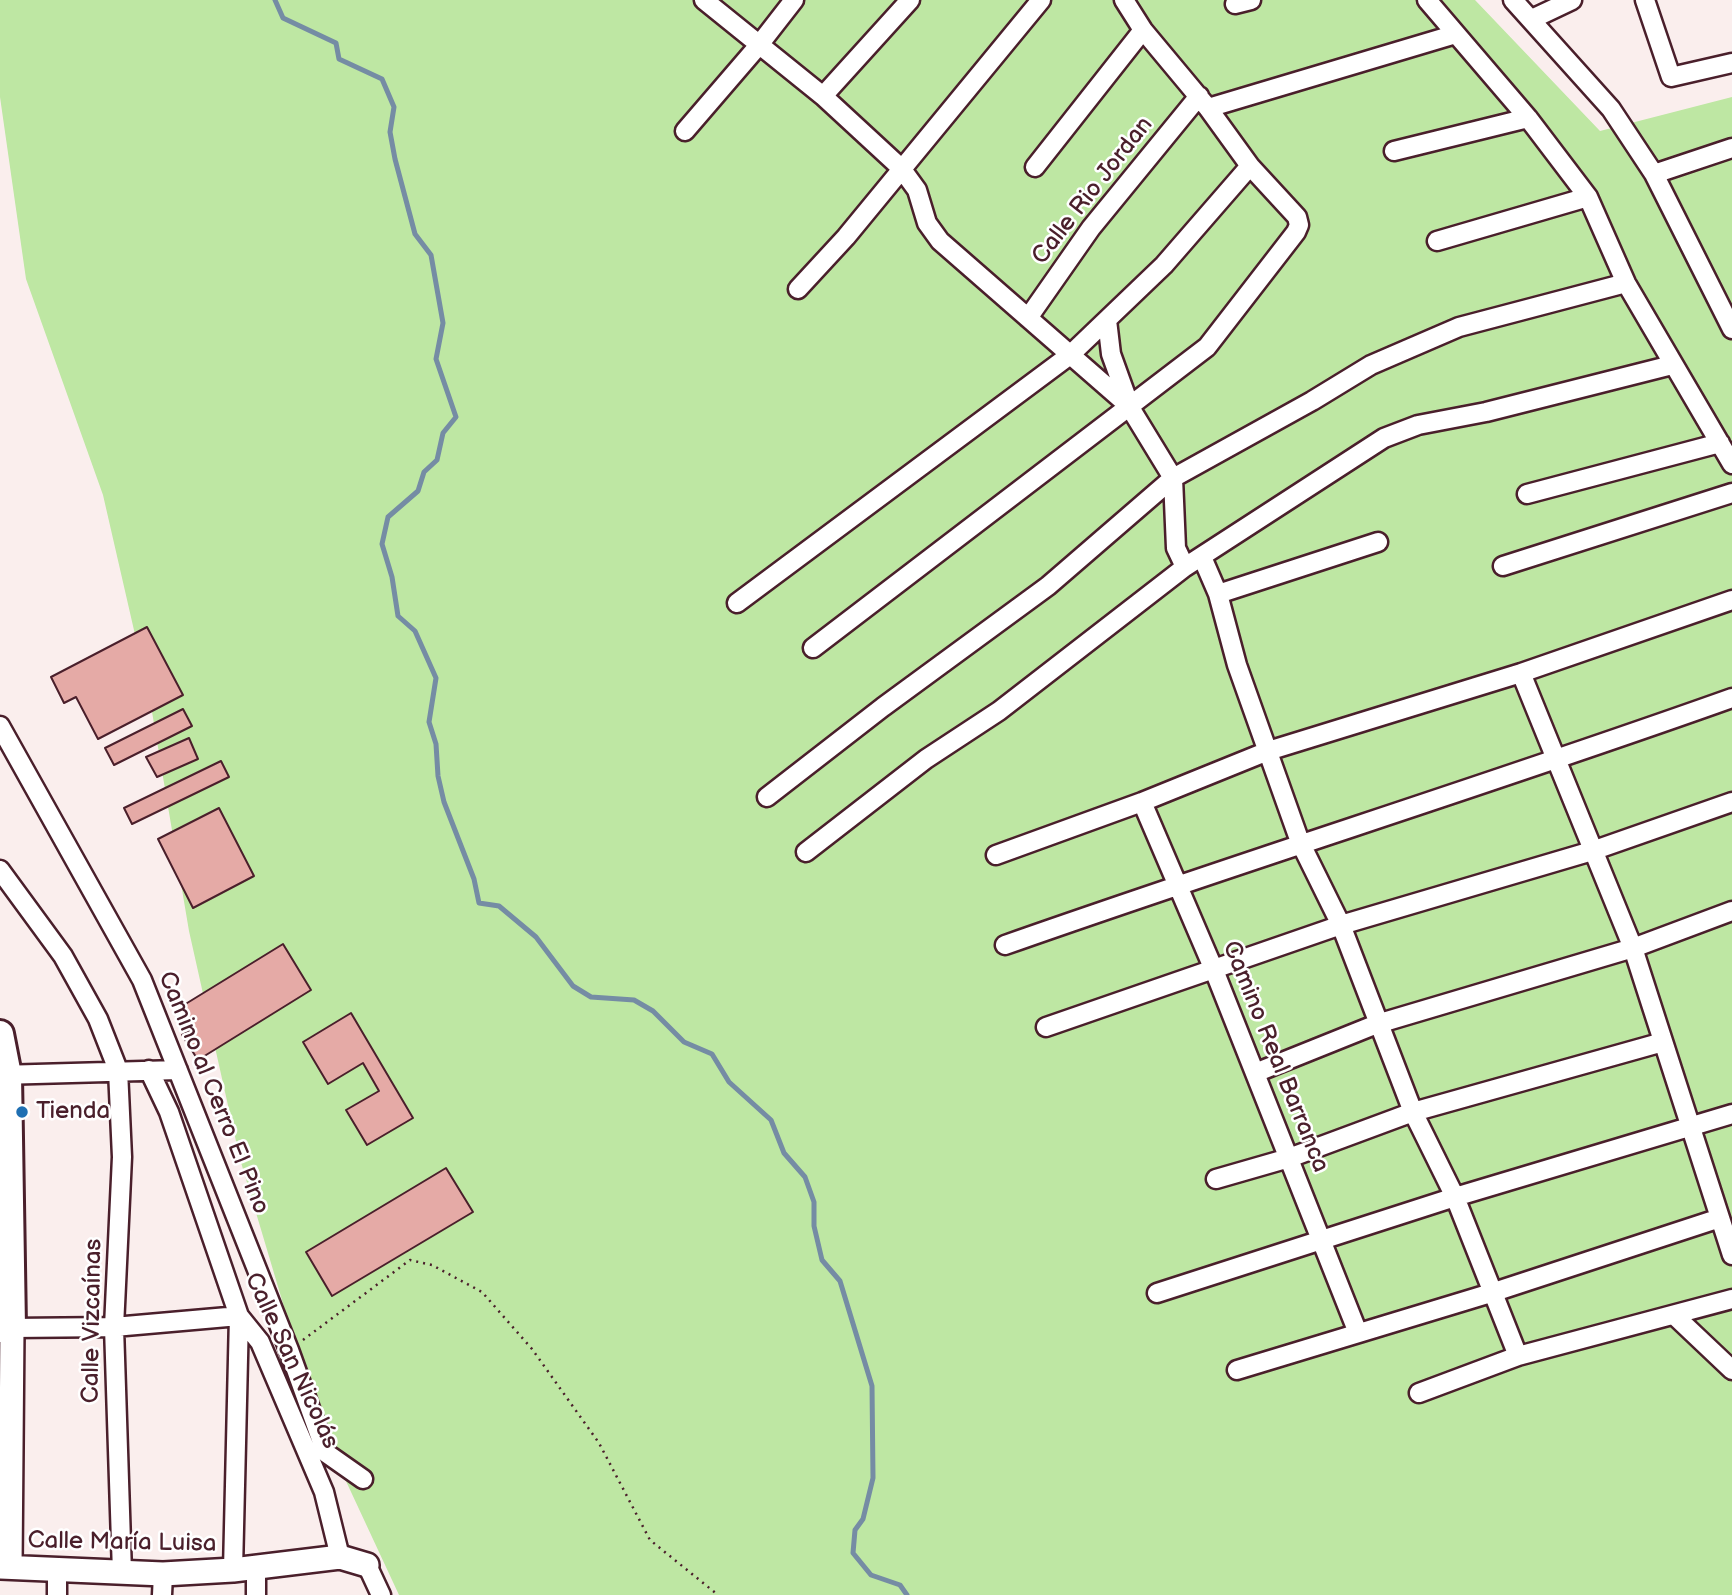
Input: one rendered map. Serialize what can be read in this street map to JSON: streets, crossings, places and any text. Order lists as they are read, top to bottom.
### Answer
{
  "streets": {
    "street": [
      "Calle Rio Jordan",
      "Camino Real Barranca",
      "Camino al Cerro El Pino",
      "Calle Vizcaínas",
      "Calle San Nicolás",
      "Calle María Luisa"
    ]
  },
  "crossings": [
    ["Calle Vizcaínas", "Calle María Luisa"],
    ["Calle San Nicolás", "Calle María Luisa"]
  ],
  "places": ["Tienda"]
}
